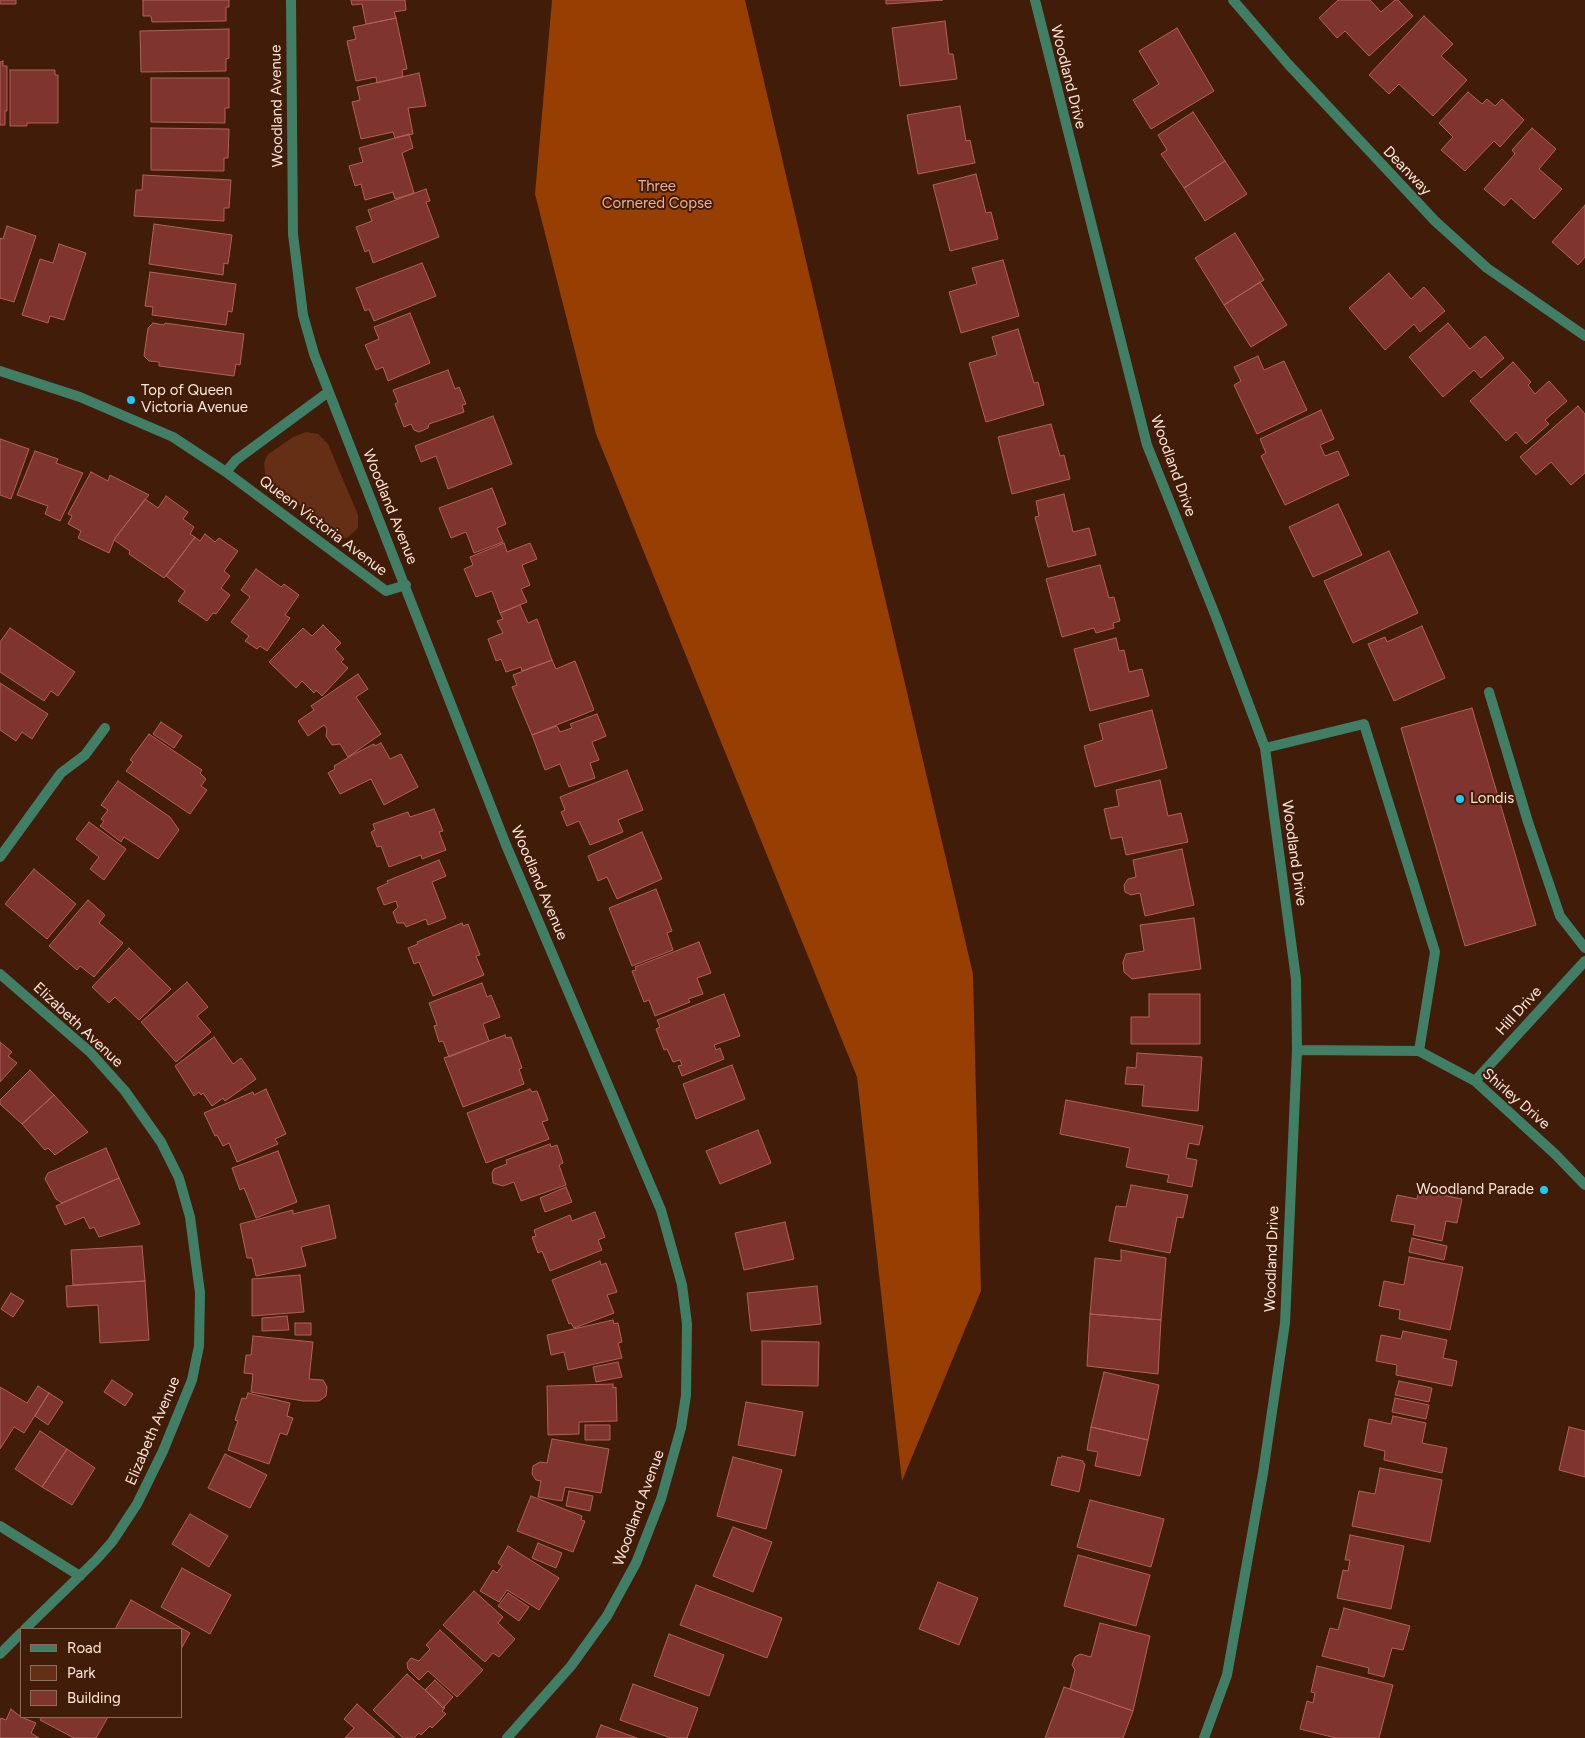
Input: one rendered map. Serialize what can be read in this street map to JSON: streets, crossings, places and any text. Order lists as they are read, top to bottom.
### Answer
{
  "streets": {
    "street": [
      "Woodland Drive",
      "Woodland Avenue",
      "Deanway",
      "Queen Victoria Avenue",
      "Hill Drive",
      "Elizabeth Avenue",
      "Shirley Drive"
    ]
  },
  "crossings": [
    ["Woodland Drive", "Shirley Drive"],
    ["Woodland Avenue", "Queen Victoria Avenue"],
    ["Hill Drive", "Shirley Drive"]
  ],
  "parks": ["Three Cornered Copse"],
  "places": ["Top of Queen Victoria Avenue", "Londis", "Woodland Parade"],
  "legend": ["Road", "Park", "Building"]
}
